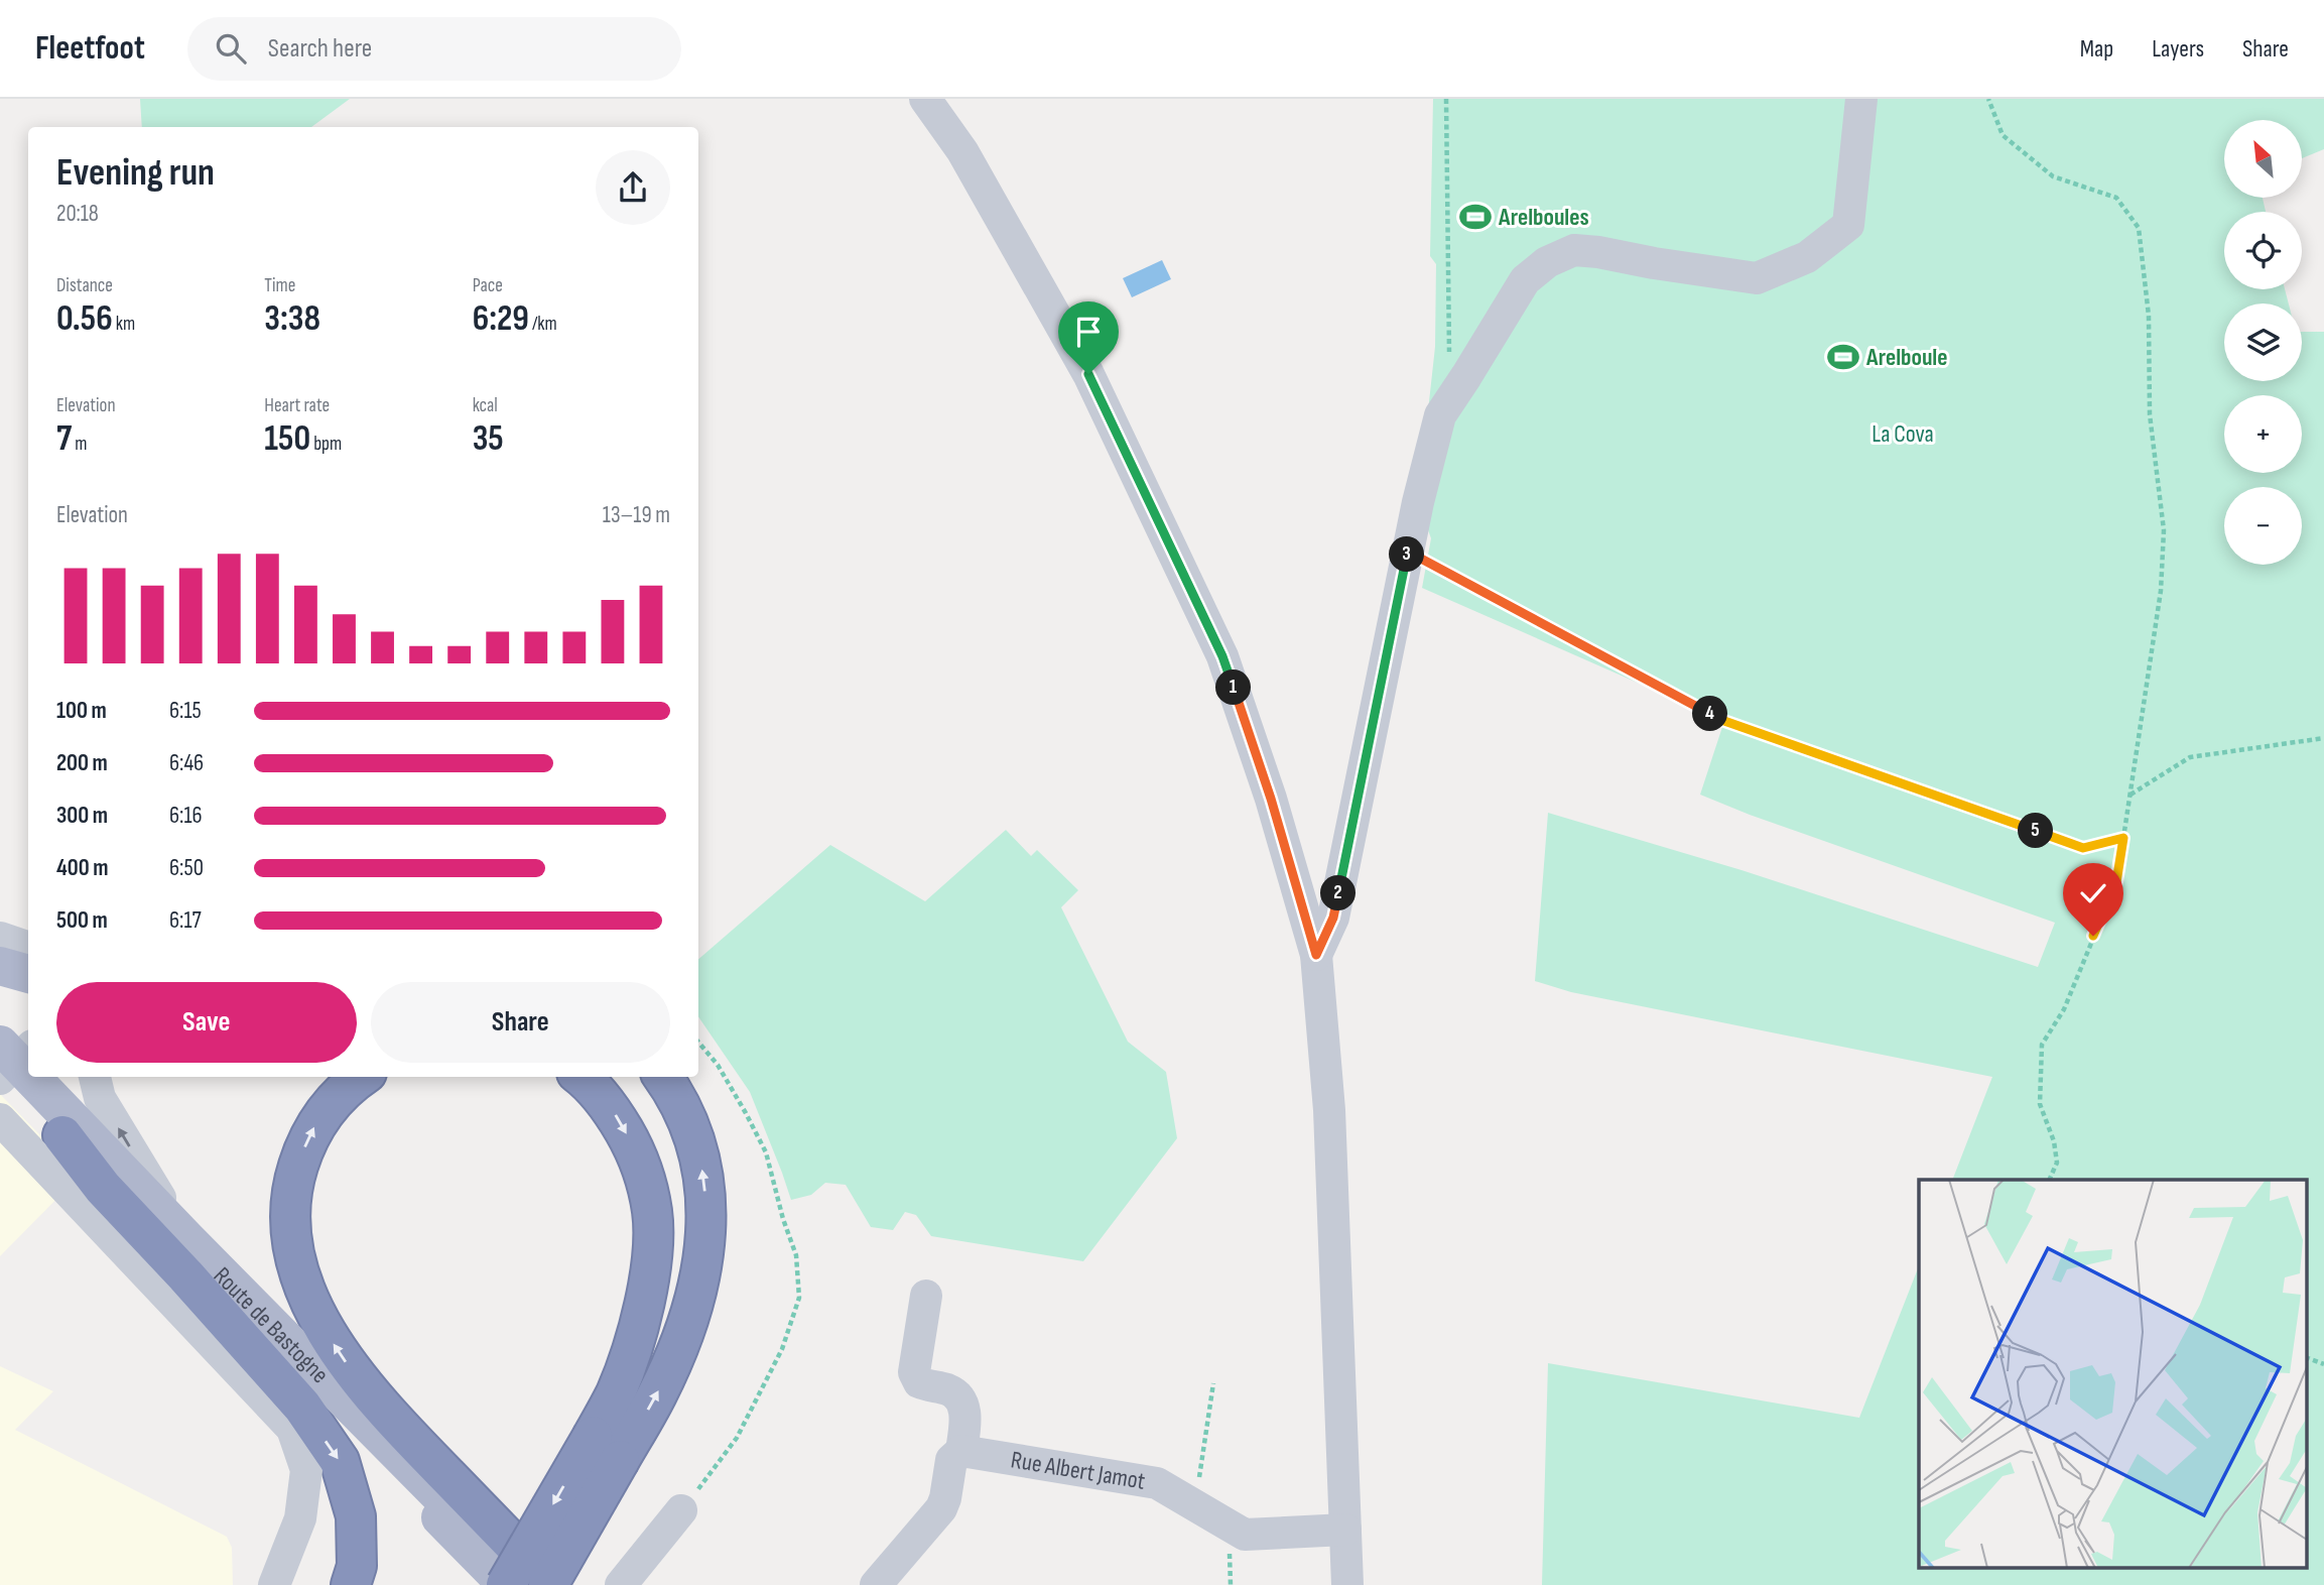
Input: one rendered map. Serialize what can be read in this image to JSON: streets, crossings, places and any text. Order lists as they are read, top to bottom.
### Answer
{
  "streets": {
    "main road": ["Route de Bastogne"],
    "street": ["Rue Albert Jamot"]
  },
  "parks": ["La Cova"],
  "places": {
    "sports": ["Arelboules", "Arelboule"]
  },
  "north": "top left",
  "page": {
    "header": "Fleetfoot",
    "search": "Search here",
    "nav": ["Map", "Layers", "Share"],
    "map_buttons": ["+", "−"],
    "heading": ["Evening run", "20:18"],
    "stats": [
      ["Distance", "0.56 km"],
      ["Time", "3:38"],
      ["Pace", "6:29 /km"],
      ["Elevation", "7 m"],
      ["Heart rate", "150 bpm"],
      ["kcal", "35"]
    ],
    "chart": ["Elevation", "13–19 m"],
    "pins": [
      "3",
      "1",
      "4",
      "5",
      "2"
    ],
    "list": [
      {
        "name": "100 m",
        "note": "6:15"
      },
      {
        "name": "200 m",
        "note": "6:46"
      },
      {
        "name": "300 m",
        "note": "6:16"
      },
      {
        "name": "400 m",
        "note": "6:50"
      },
      {
        "name": "500 m",
        "note": "6:17"
      }
    ],
    "buttons": ["Save", "Share"]
  }
}
